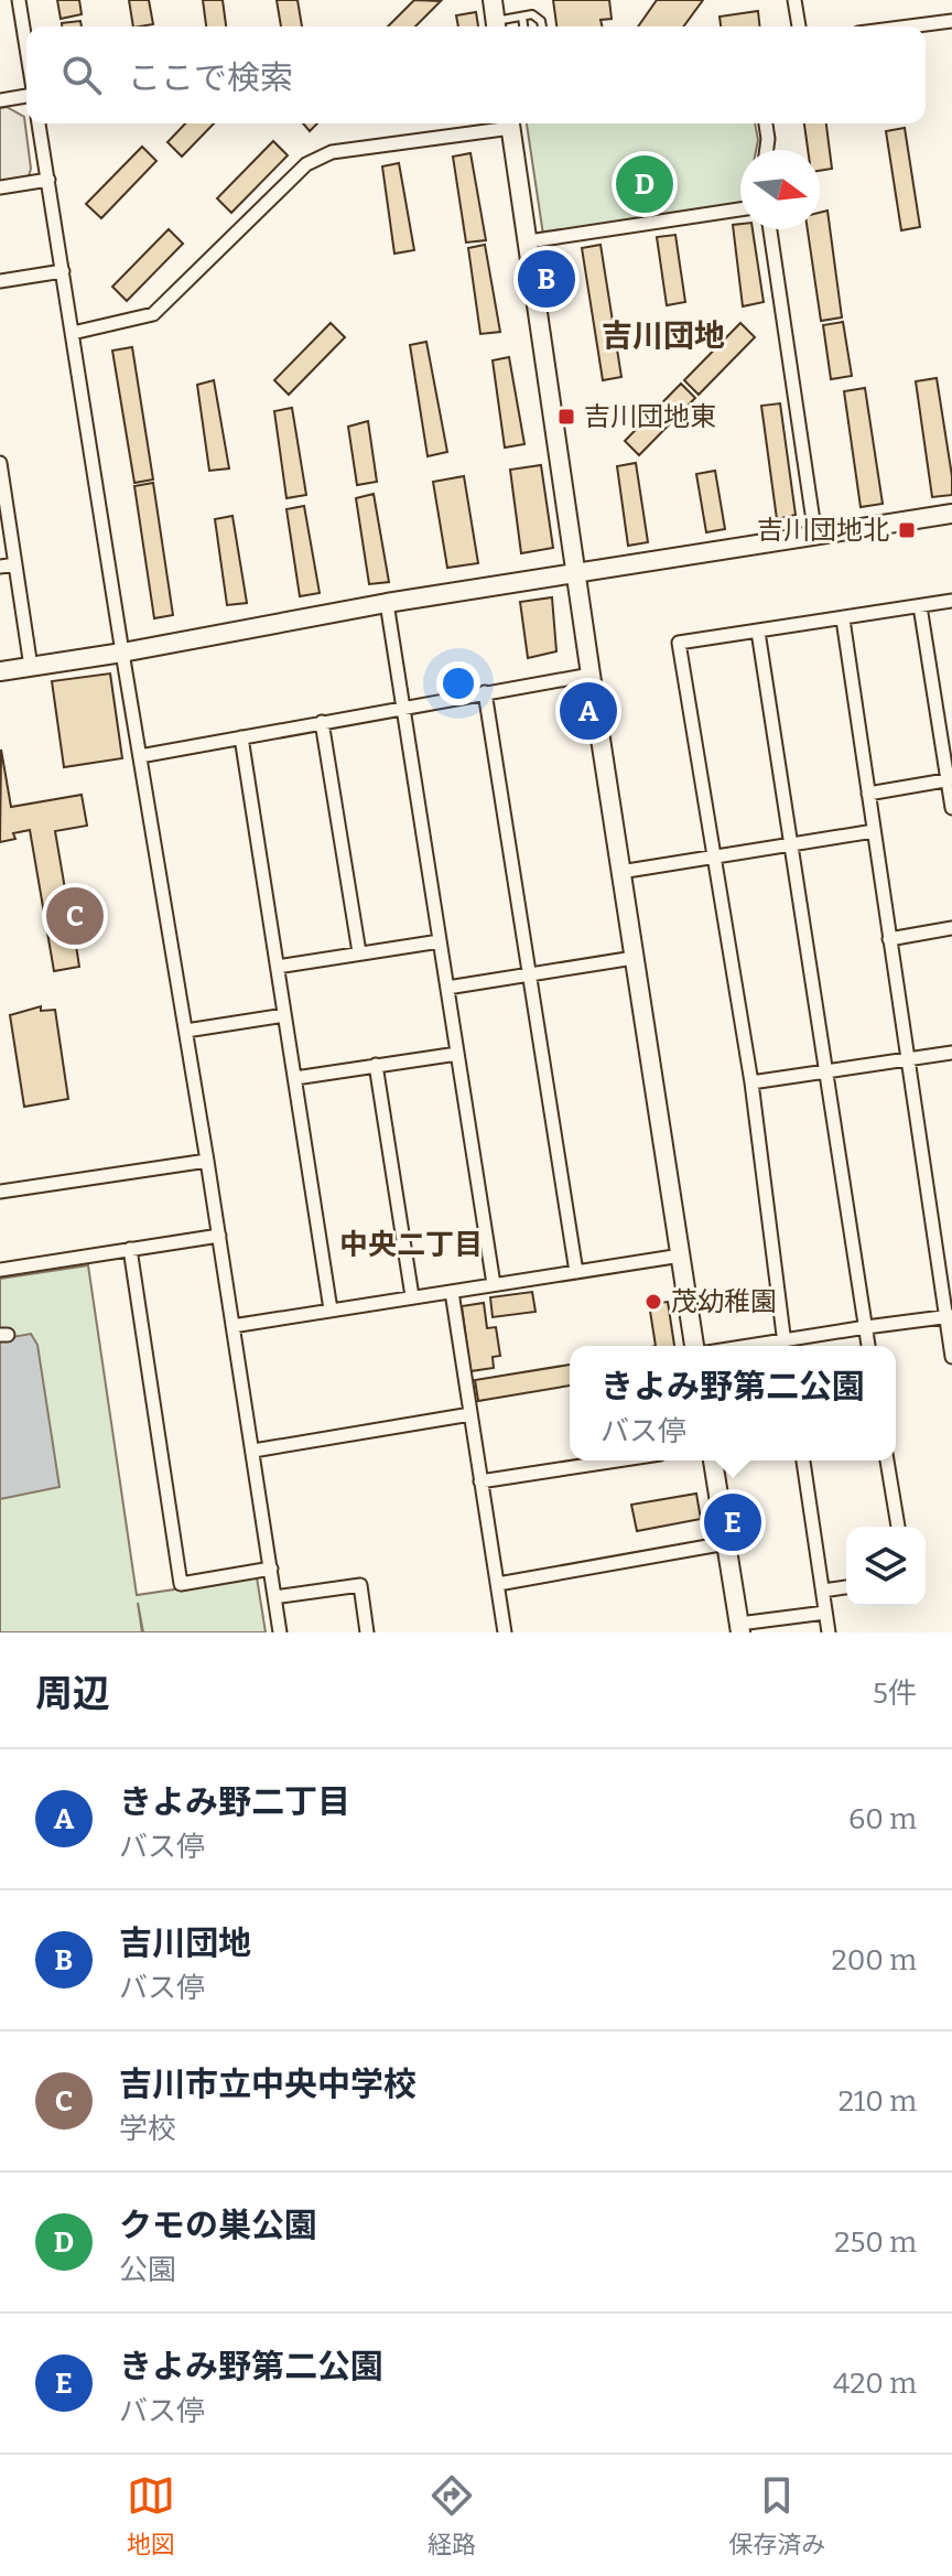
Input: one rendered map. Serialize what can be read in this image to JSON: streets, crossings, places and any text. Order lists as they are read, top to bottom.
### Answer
{
  "districts": ["吉川団地", "中央二丁目"],
  "places": {
    "transit": ["吉川団地東", "吉川団地北"],
    "other": ["茂幼稚園"]
  },
  "north": "right",
  "page": {
    "search": "ここで検索",
    "pins": [
      "D",
      "B",
      "A",
      "C",
      "E"
    ],
    "popup": ["きよみ野第二公園", "バス停"],
    "heading": ["周辺", "5件"],
    "list": [
      {
        "mark": "A",
        "name": "きよみ野二丁目",
        "note": "バス停",
        "value": "60 m"
      },
      {
        "mark": "B",
        "name": "吉川団地",
        "note": "バス停",
        "value": "200 m"
      },
      {
        "mark": "C",
        "name": "吉川市立中央中学校",
        "note": "学校",
        "value": "210 m"
      },
      {
        "mark": "D",
        "name": "クモの巣公園",
        "note": "公園",
        "value": "250 m"
      },
      {
        "mark": "E",
        "name": "きよみ野第二公園",
        "note": "バス停",
        "value": "420 m"
      }
    ],
    "nav": ["地図", "経路", "保存済み"]
  }
}
